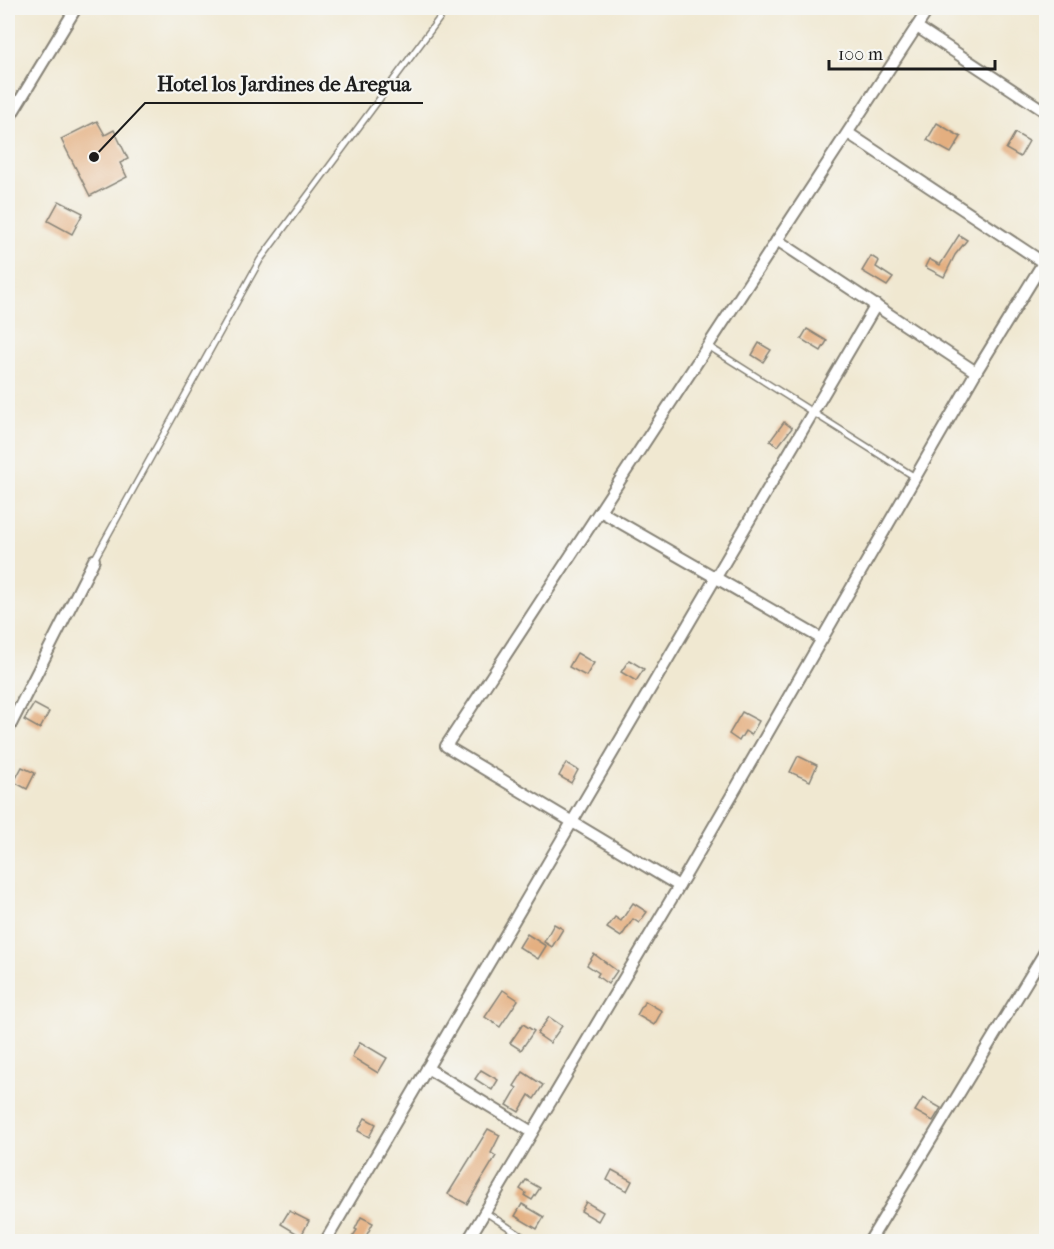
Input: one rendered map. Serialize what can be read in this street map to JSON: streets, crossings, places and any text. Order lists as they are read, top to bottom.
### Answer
{
  "places": ["Hotel los Jardines de Aregua"],
  "scale_bar": "100 m"
}
